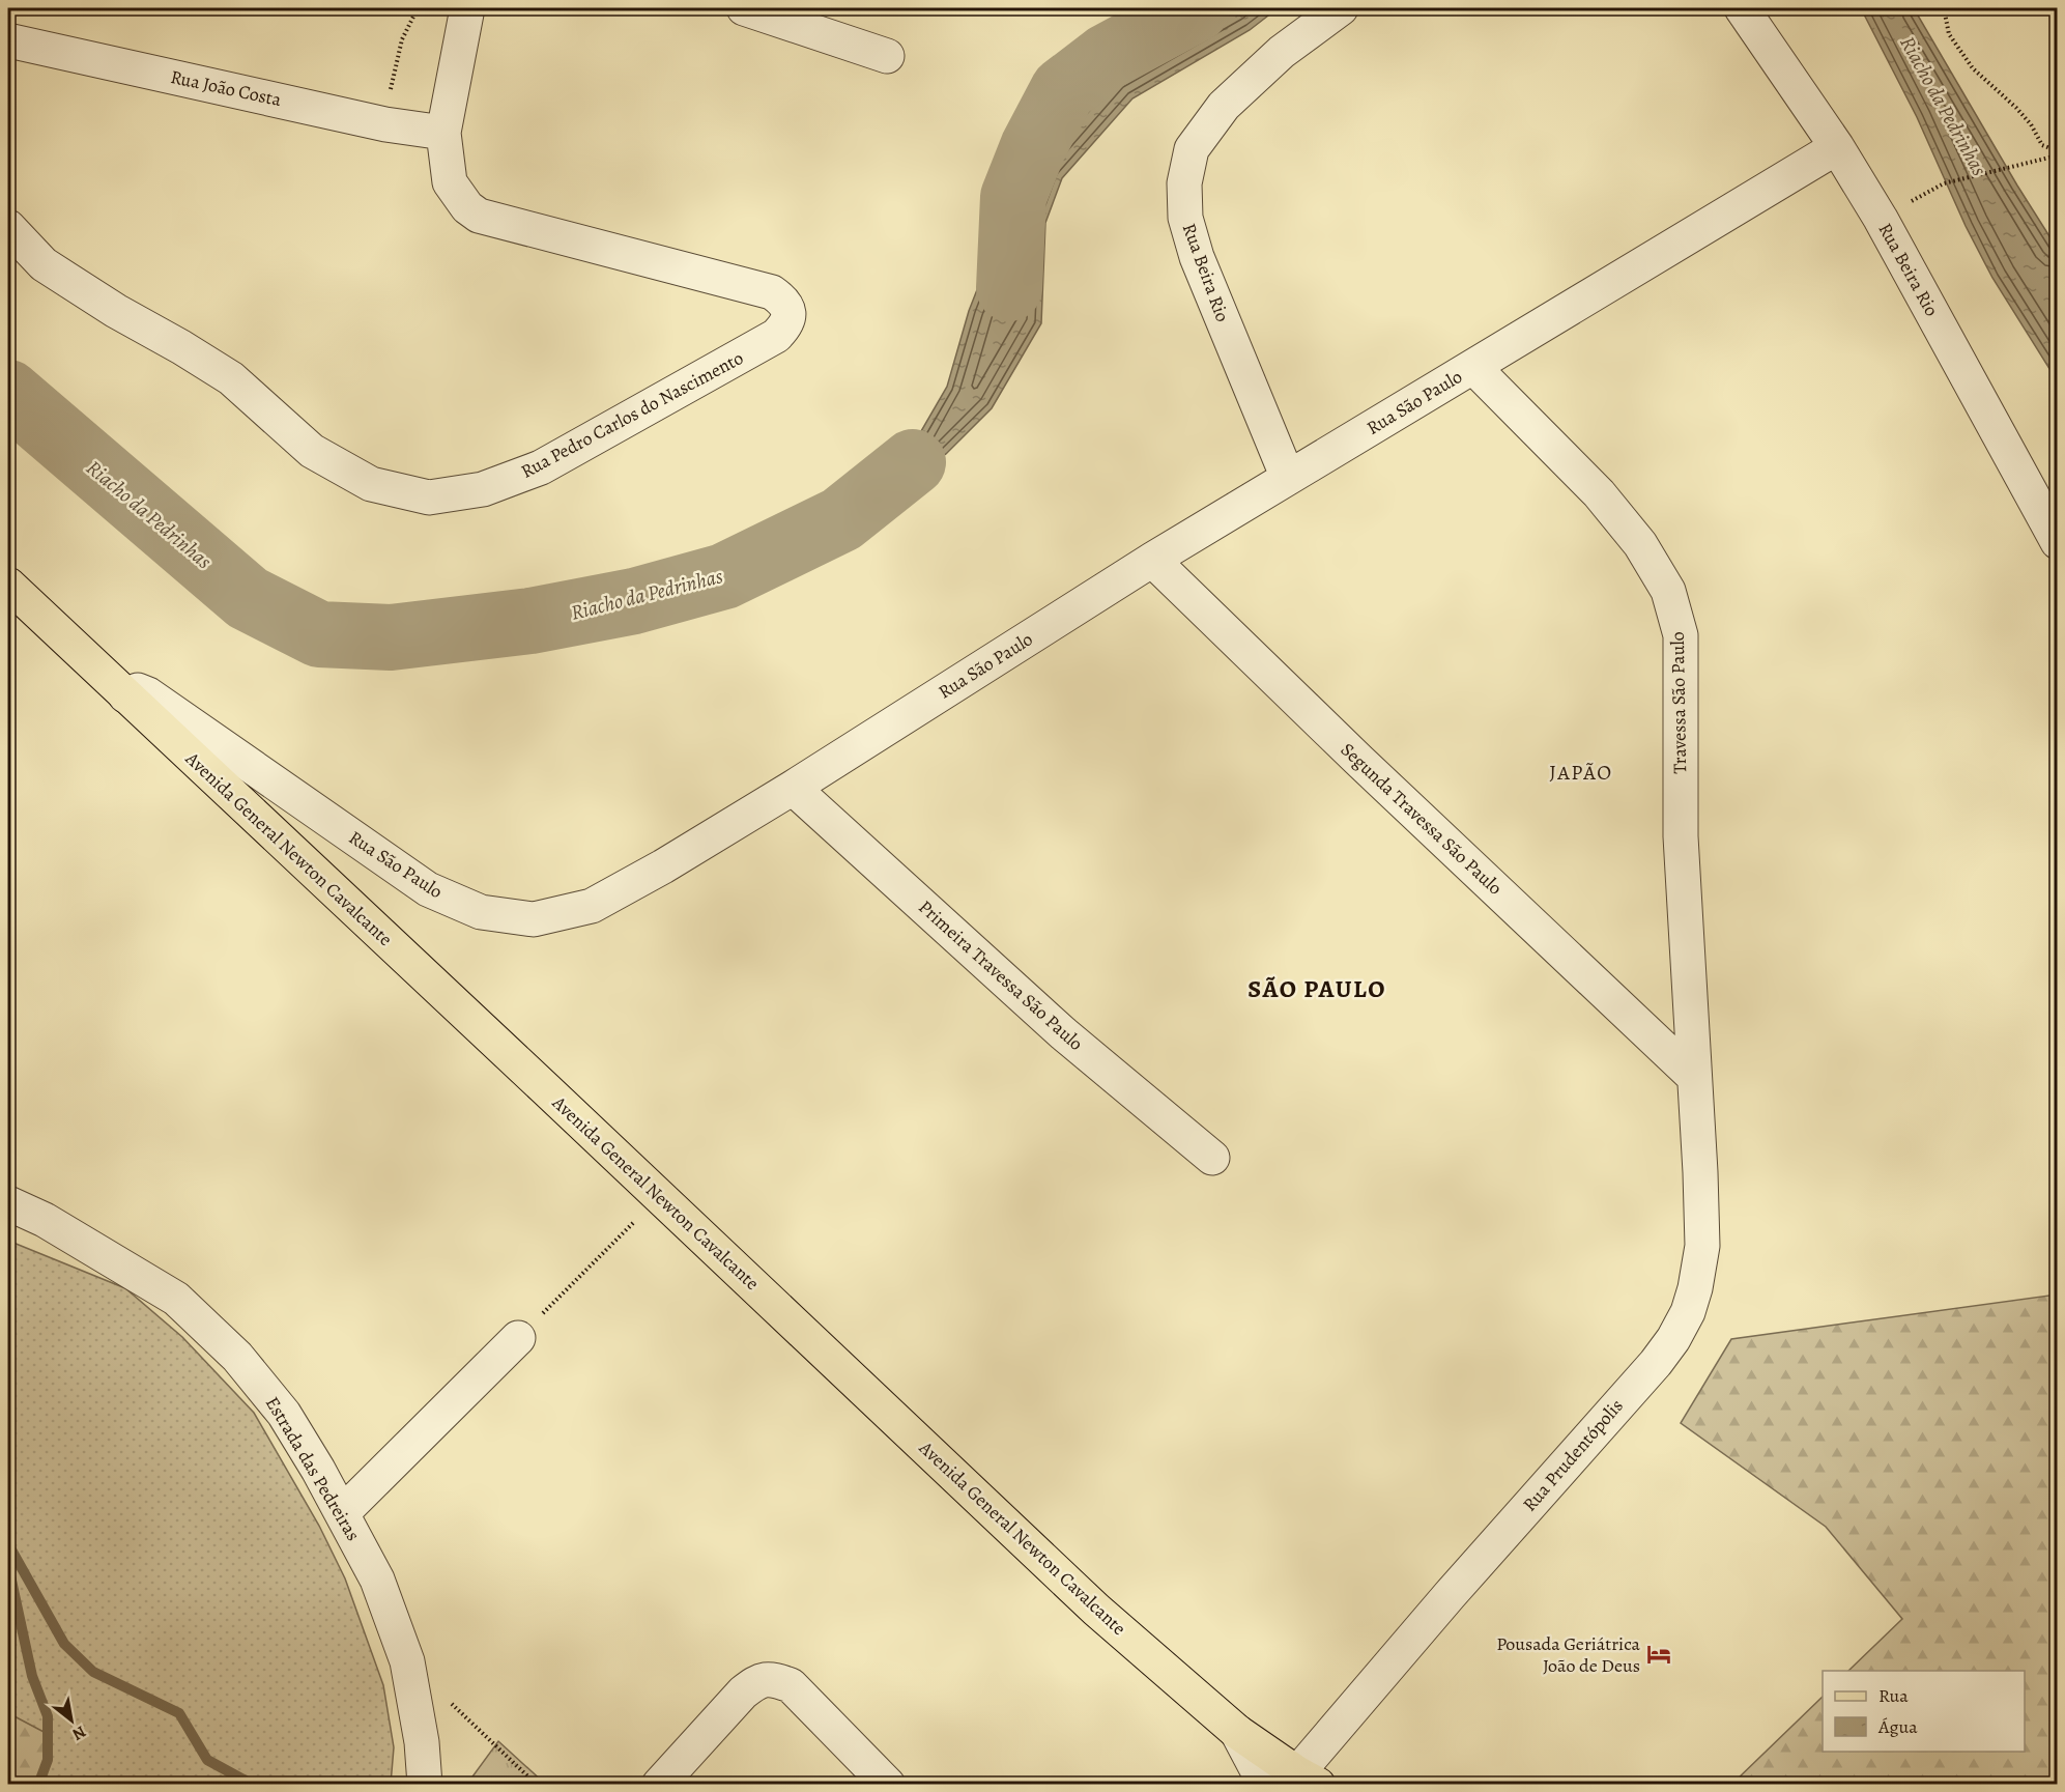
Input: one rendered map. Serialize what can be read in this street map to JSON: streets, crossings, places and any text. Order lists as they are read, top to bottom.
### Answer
{
  "streets": {
    "main road": ["Avenida General Newton Cavalcante"],
    "street": [
      "Rua João Costa",
      "Rua Beira Rio",
      "Rua São Paulo",
      "Rua Pedro Carlos do Nascimento",
      "Travessa São Paulo",
      "Segunda Travessa São Paulo",
      "Primeira Travessa São Paulo",
      "Rua Prudentópolis",
      "Estrada das Pedreiras"
    ]
  },
  "crossings": [
    ["Rua João Costa", "Rua Pedro Carlos do Nascimento"],
    ["Rua Beira Rio", "Rua São Paulo"],
    ["Rua São Paulo", "Travessa São Paulo"],
    ["Rua São Paulo", "Segunda Travessa São Paulo"],
    ["Rua São Paulo", "Avenida General Newton Cavalcante"],
    ["Rua São Paulo", "Primeira Travessa São Paulo"],
    ["Travessa São Paulo", "Segunda Travessa São Paulo"],
    ["Travessa São Paulo", "Rua Prudentópolis"],
    ["Segunda Travessa São Paulo", "Rua Prudentópolis"],
    ["Avenida General Newton Cavalcante", "Rua Prudentópolis"]
  ],
  "districts": ["JAPÃO", "SÃO PAULO"],
  "water": ["Riacho da Pedrinhas"],
  "places": {
    "hotel": ["Pousada Geriátrica João de Deus"]
  },
  "legend": ["Rua", "Água"],
  "north": "bottom right"
}
